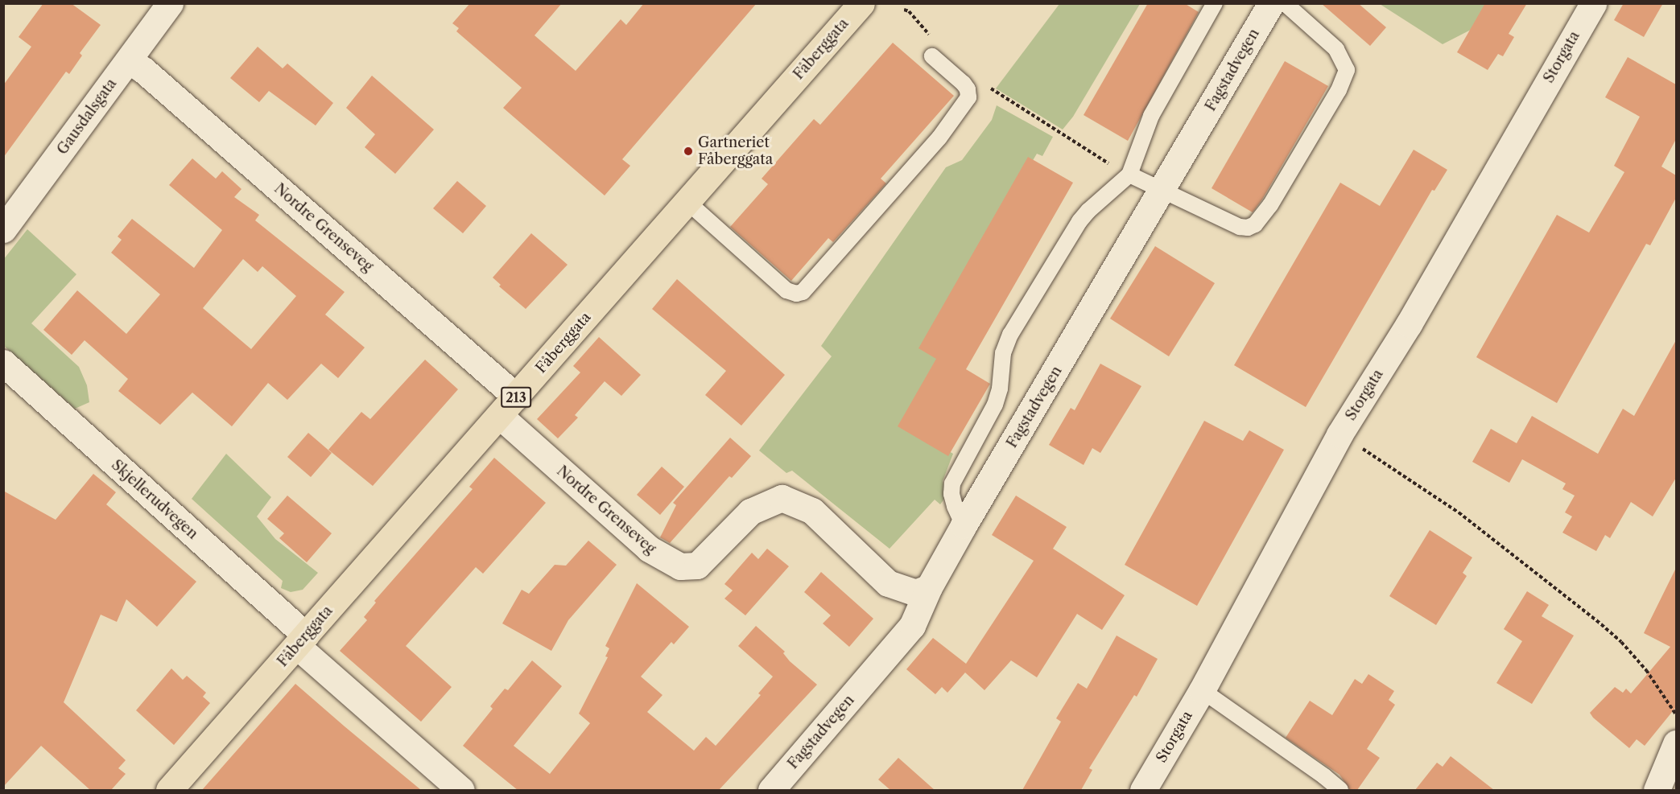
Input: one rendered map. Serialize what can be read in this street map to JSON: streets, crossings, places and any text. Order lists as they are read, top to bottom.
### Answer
{
  "streets": {
    "main road": ["Fåberggata", "213"],
    "street": [
      "Storgata",
      "Fagstadvegen",
      "Gausdalsgata",
      "Nordre Grenseveg",
      "Skjellerudvegen"
    ]
  },
  "crossings": [
    ["Fåberggata", "Nordre Grenseveg"],
    ["Fåberggata", "Skjellerudvegen"],
    ["Fagstadvegen", "Nordre Grenseveg"],
    ["Gausdalsgata", "Nordre Grenseveg"]
  ],
  "places": ["Gartneriet Fåberggata"]
}
